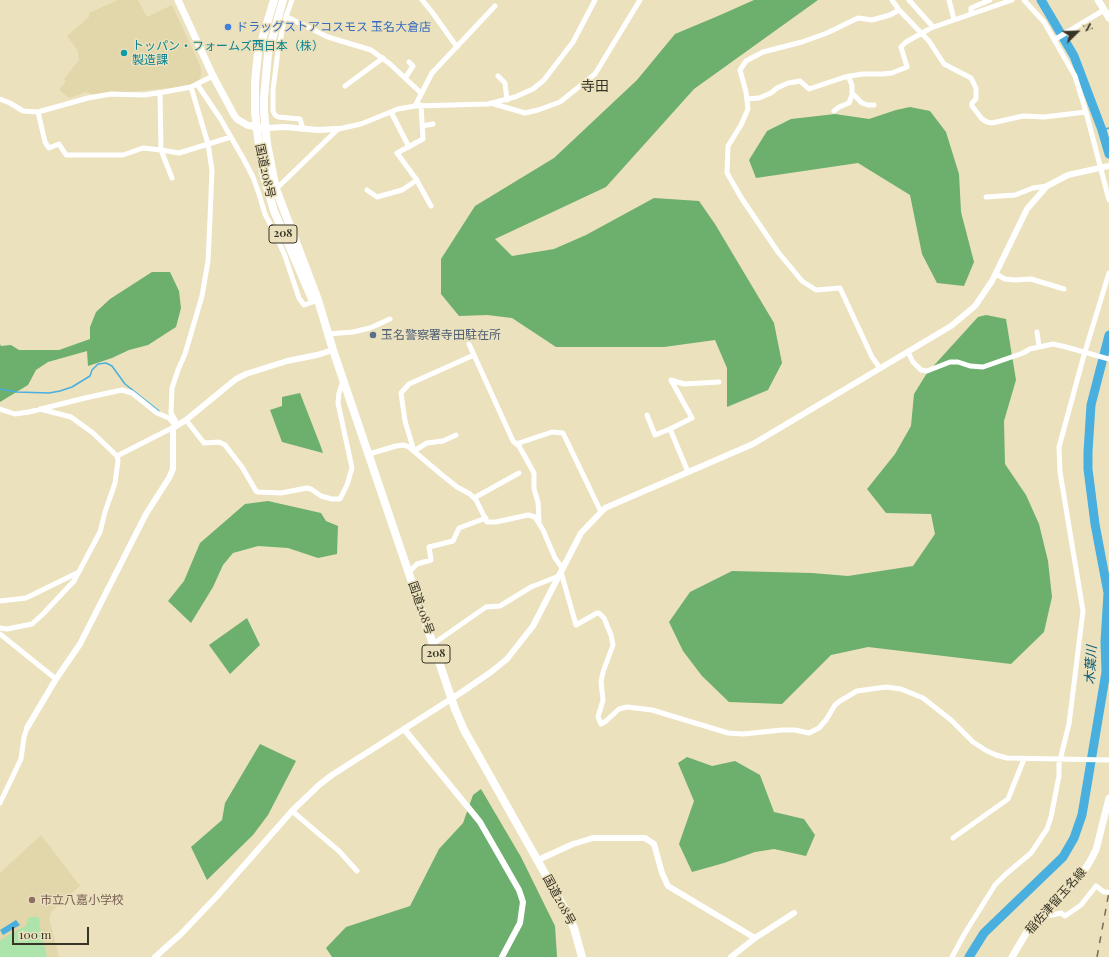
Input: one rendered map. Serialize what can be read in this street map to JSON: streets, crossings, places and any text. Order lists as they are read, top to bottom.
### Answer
{
  "streets": {
    "highway": ["国道208号", "208"],
    "main road": ["稲佐津留玉名線"]
  },
  "districts": ["寺田"],
  "water": ["木葉川"],
  "places": [
    "ドラッグストアコスモス 玉名大倉店",
    "トッパン・フォームズ西日本（株） 製造課",
    "玉名警察署寺田駐在所",
    "市立八嘉小学校"
  ],
  "scale_bar": "100 m",
  "north": "top right"
}
